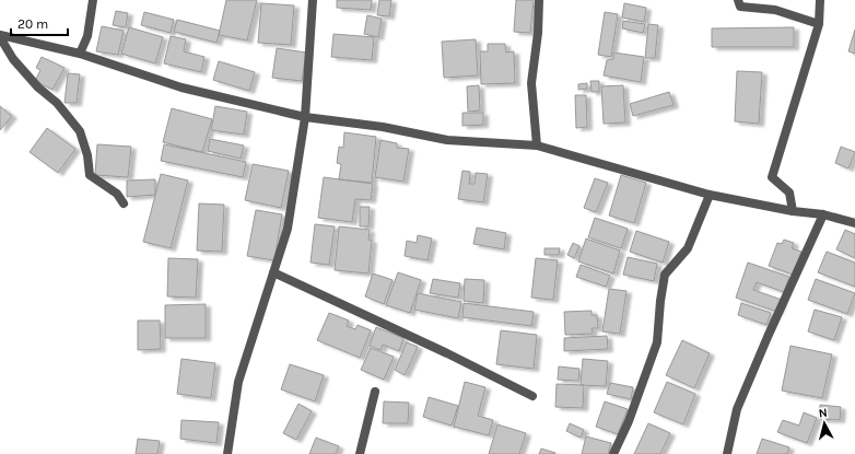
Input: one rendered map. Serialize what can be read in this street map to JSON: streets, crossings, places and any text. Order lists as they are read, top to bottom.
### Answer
{
  "scale_bar": "20 m",
  "north": "top"
}
